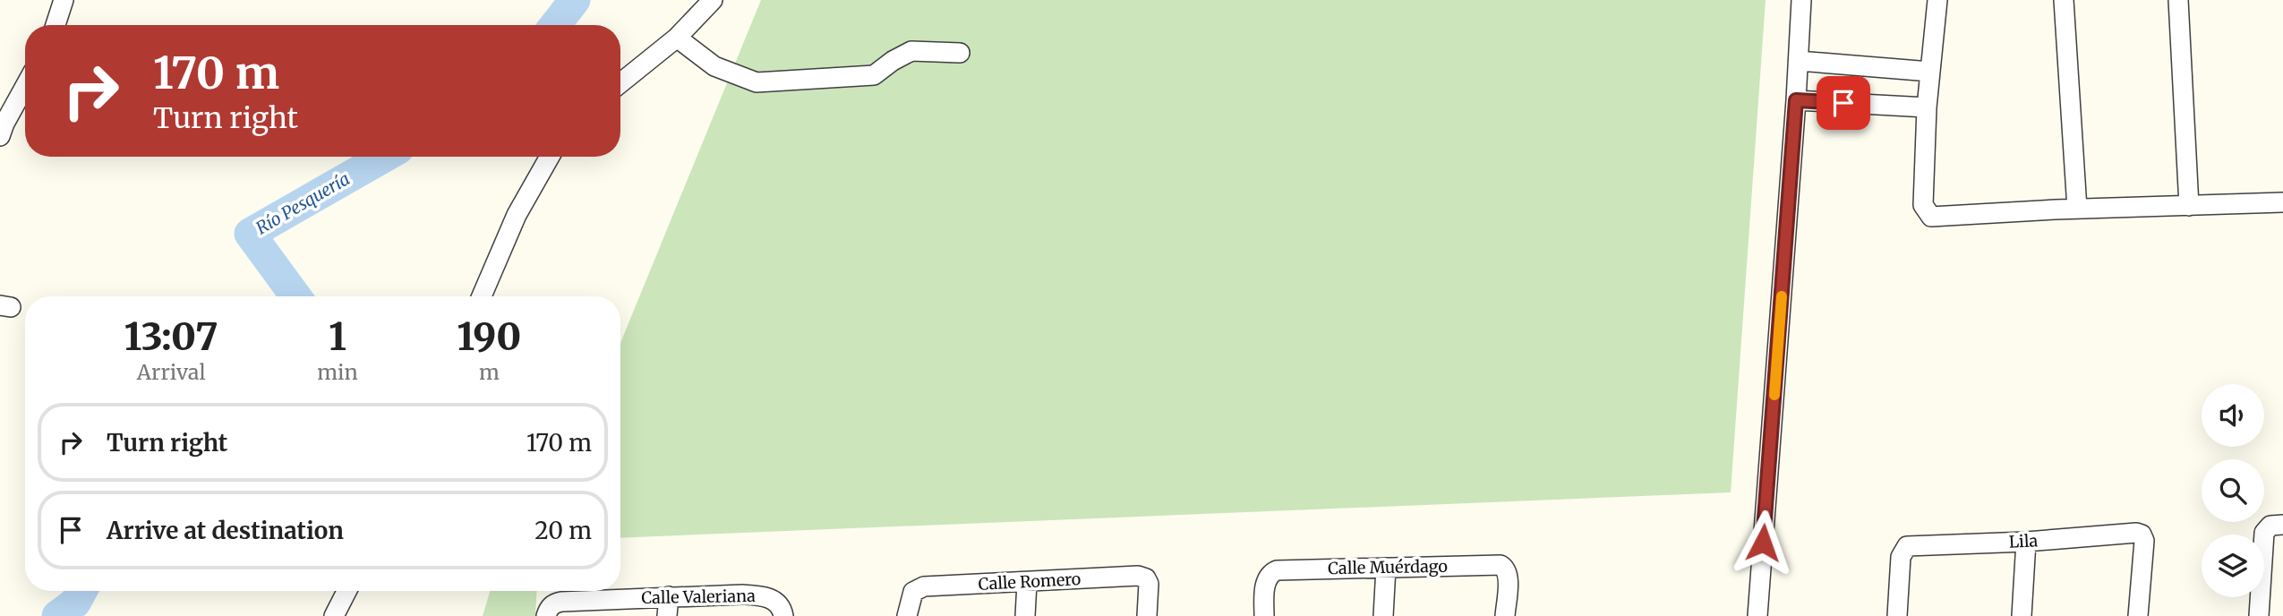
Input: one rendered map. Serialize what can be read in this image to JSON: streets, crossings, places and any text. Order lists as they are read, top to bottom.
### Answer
{
  "streets": {
    "street": [
      "Lila",
      "Calle Muérdago",
      "Calle Romero",
      "Calle Valeriana"
    ]
  },
  "water": ["Río Pesquería"],
  "page": {
    "turn": ["170 m", "Turn right"],
    "eta": [
      "13:07",
      "Arrival",
      "1",
      "min",
      "190",
      "m"
    ],
    "list": [
      {
        "name": "Turn right",
        "value": "170 m"
      },
      {
        "name": "Arrive at destination",
        "value": "20 m"
      }
    ]
  }
}
